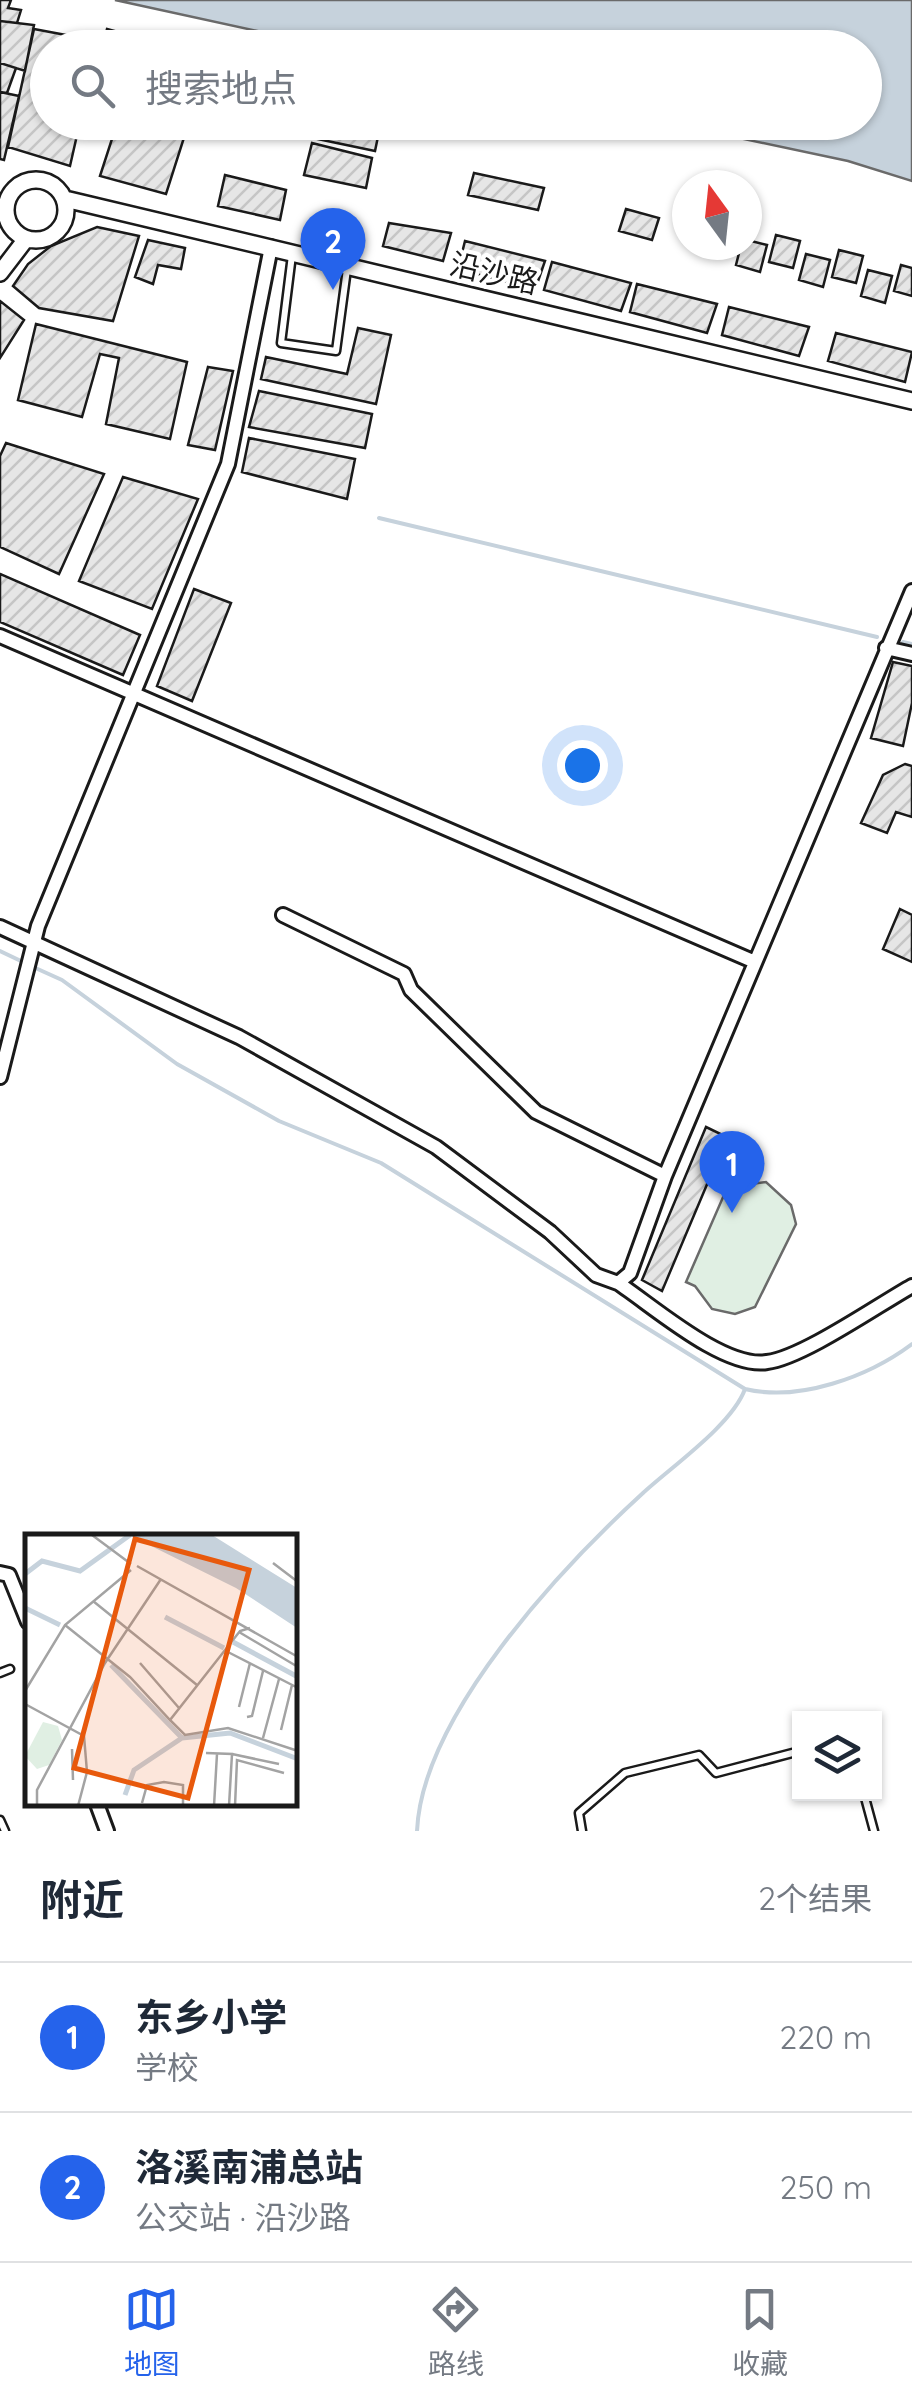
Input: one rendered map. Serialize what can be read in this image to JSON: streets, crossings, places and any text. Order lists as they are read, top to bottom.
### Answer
{
  "streets": {
    "street": ["沿沙路"]
  },
  "north": "top",
  "page": {
    "search": "搜索地点",
    "pins": ["2", "1"],
    "heading": ["附近", "2个结果"],
    "list": [
      {
        "mark": "1",
        "name": "东乡小学",
        "note": "学校",
        "value": "220 m"
      },
      {
        "mark": "2",
        "name": "洛溪南浦总站",
        "note": "公交站 · 沿沙路",
        "value": "250 m"
      }
    ],
    "nav": ["地图", "路线", "收藏"]
  }
}
